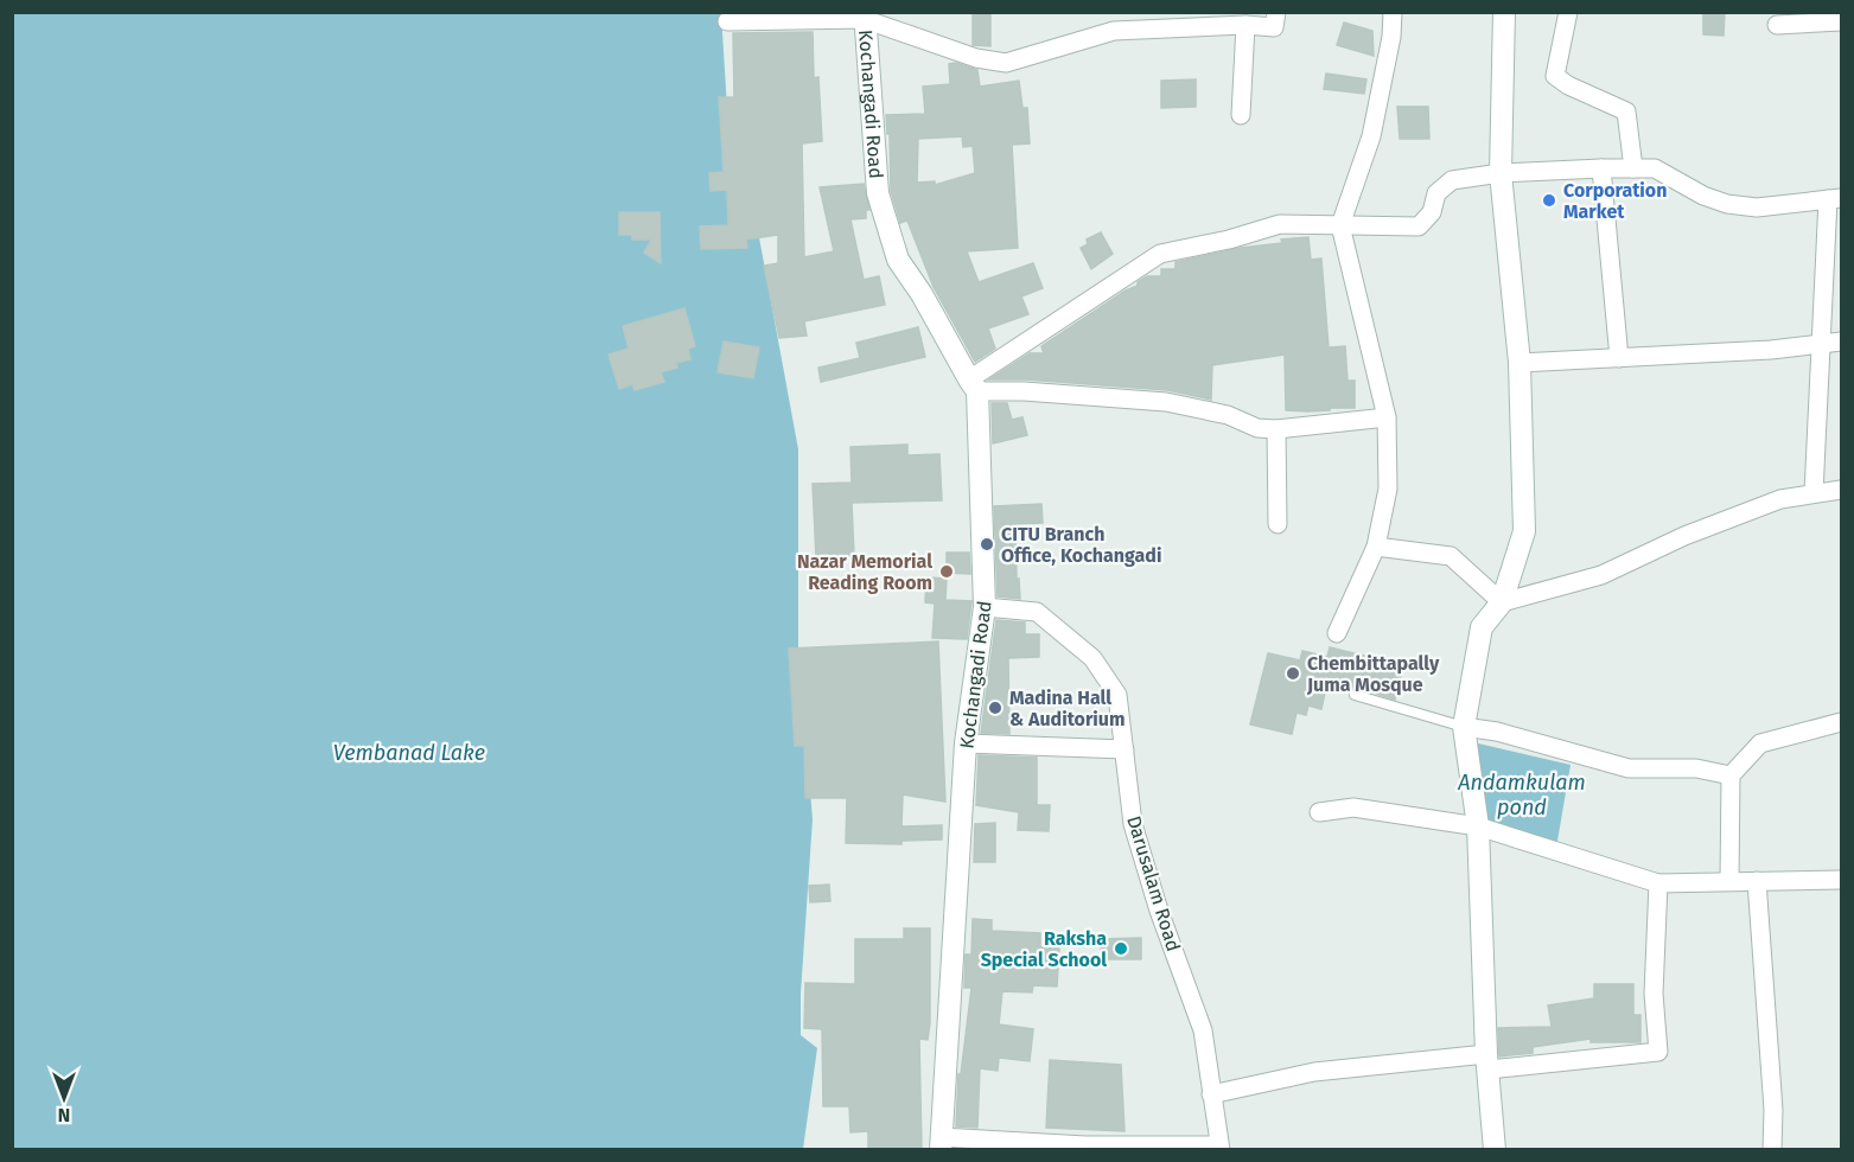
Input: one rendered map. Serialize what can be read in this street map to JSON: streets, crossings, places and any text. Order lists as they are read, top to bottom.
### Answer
{
  "streets": {
    "street": ["Kochangadi Road", "Darusalam Road"]
  },
  "crossings": [
    ["Kochangadi Road", "Darusalam Road"]
  ],
  "water": ["Vembanad Lake", "Andamkulam pond"],
  "places": [
    "Corporation Market",
    "CITU Branch Office, Kochangadi",
    "Nazar Memorial Reading Room",
    "Chembittapally Juma Mosque",
    "Madina Hall & Auditorium",
    "Raksha Special School"
  ],
  "north": "bottom"
}
